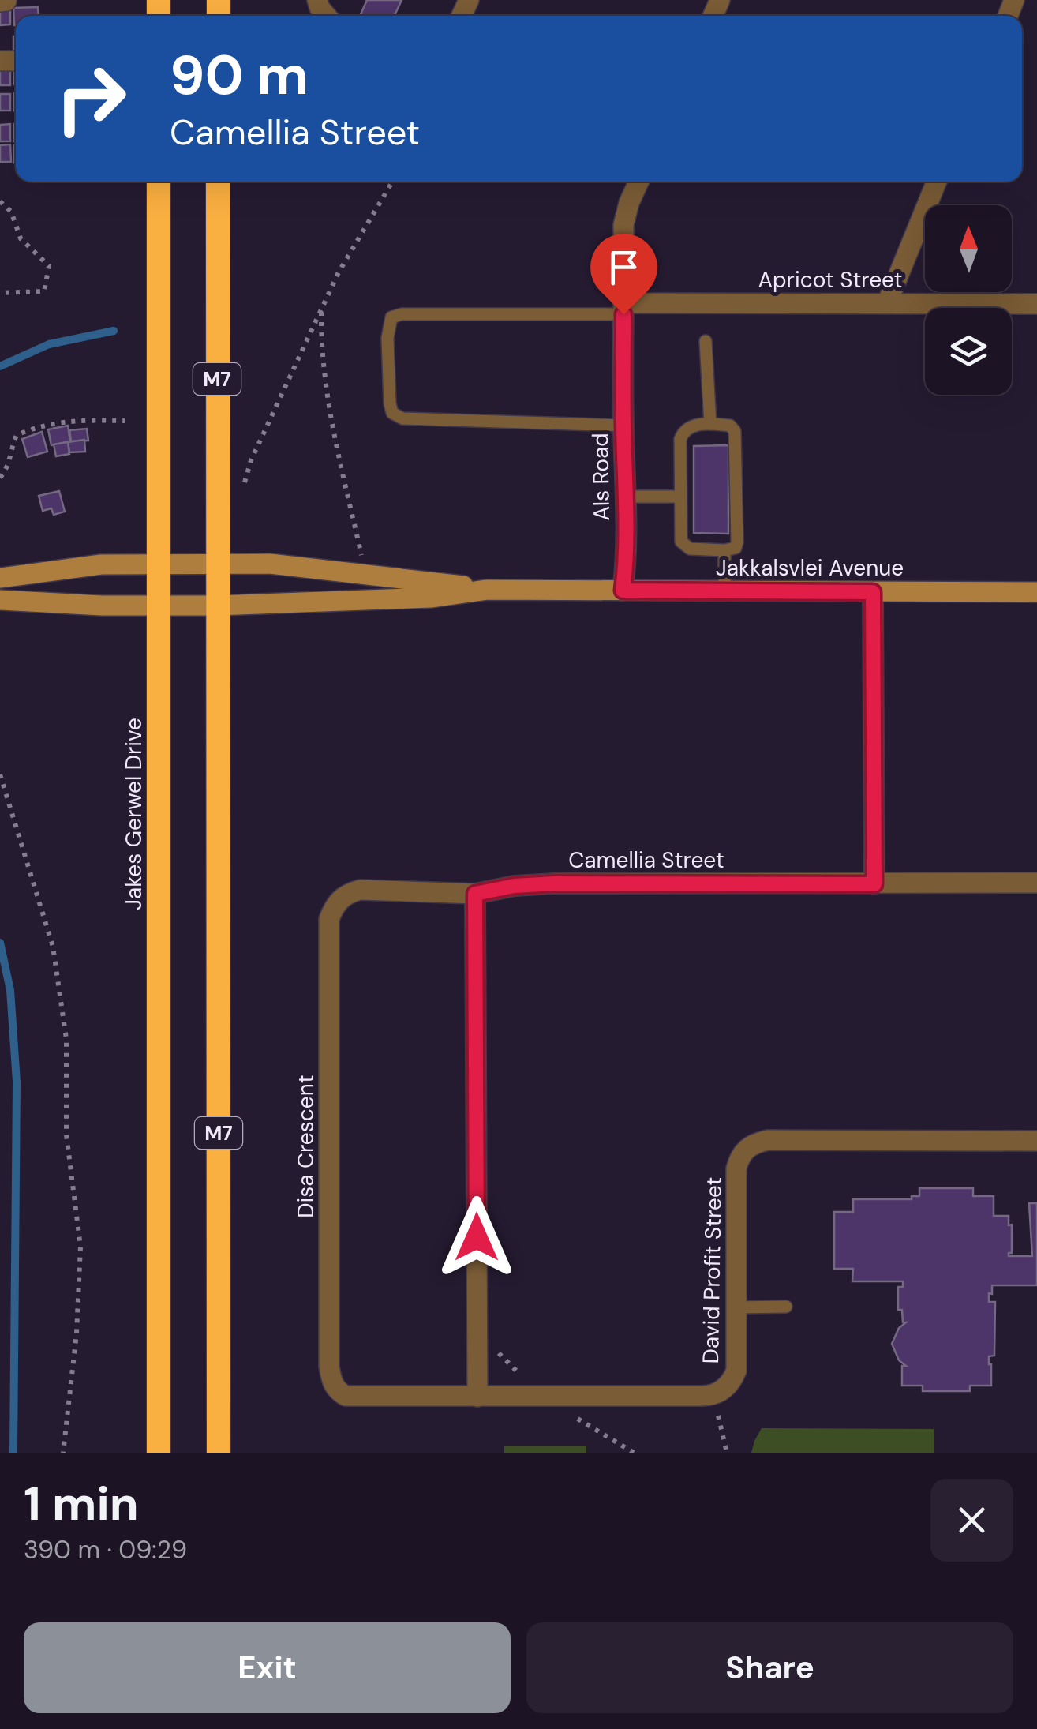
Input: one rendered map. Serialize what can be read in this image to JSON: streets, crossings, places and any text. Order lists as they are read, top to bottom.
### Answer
{
  "streets": {
    "highway": ["M7", "Jakes Gerwel Drive"],
    "street": [
      "Apricot Street",
      "Als Road",
      "Jakkalsvlei Avenue",
      "Camellia Street",
      "Disa Crescent",
      "David Profit Street"
    ]
  },
  "crossings": [
    ["Apricot Street", "Als Road"],
    ["M7", "Jakkalsvlei Avenue"],
    ["Als Road", "Jakkalsvlei Avenue"],
    ["Jakkalsvlei Avenue", "Jakes Gerwel Drive"],
    ["Camellia Street", "Disa Crescent"],
    ["Disa Crescent", "David Profit Street"]
  ],
  "north": "top",
  "page": {
    "turn": ["90 m", "Camellia Street"],
    "heading": ["1 min", "390 m · 09:29"],
    "buttons": ["Exit", "Share"]
  }
}
